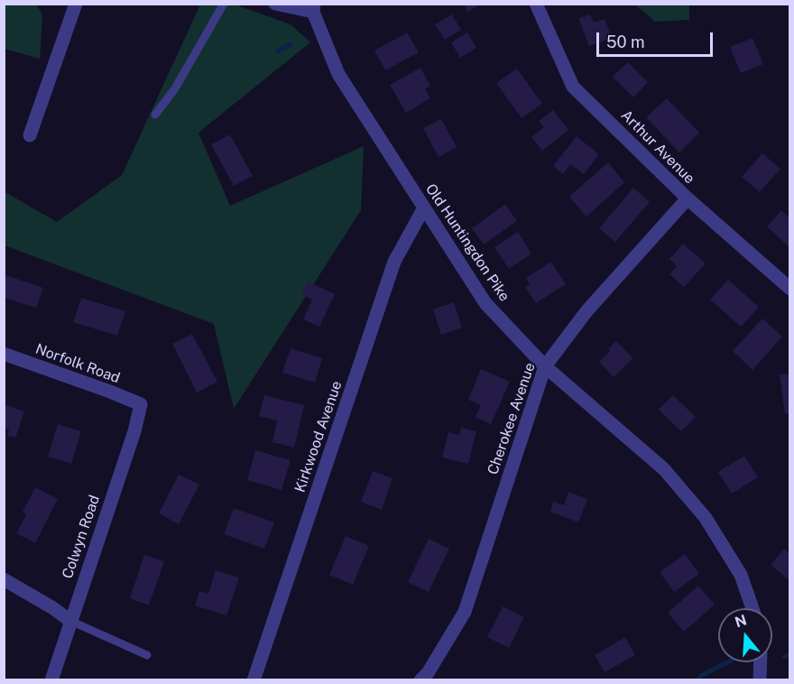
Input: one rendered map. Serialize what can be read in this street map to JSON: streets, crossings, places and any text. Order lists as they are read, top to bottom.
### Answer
{
  "streets": {
    "street": [
      "Arthur Avenue",
      "Old Huntingdon Pike",
      "Norfolk Road",
      "Cherokee Avenue",
      "Kirkwood Avenue",
      "Colwyn Road"
    ]
  },
  "crossings": [
    ["Arthur Avenue", "Cherokee Avenue"],
    ["Old Huntingdon Pike", "Cherokee Avenue"],
    ["Old Huntingdon Pike", "Kirkwood Avenue"],
    ["Norfolk Road", "Colwyn Road"]
  ],
  "scale_bar": "50 m",
  "north": "top"
}
